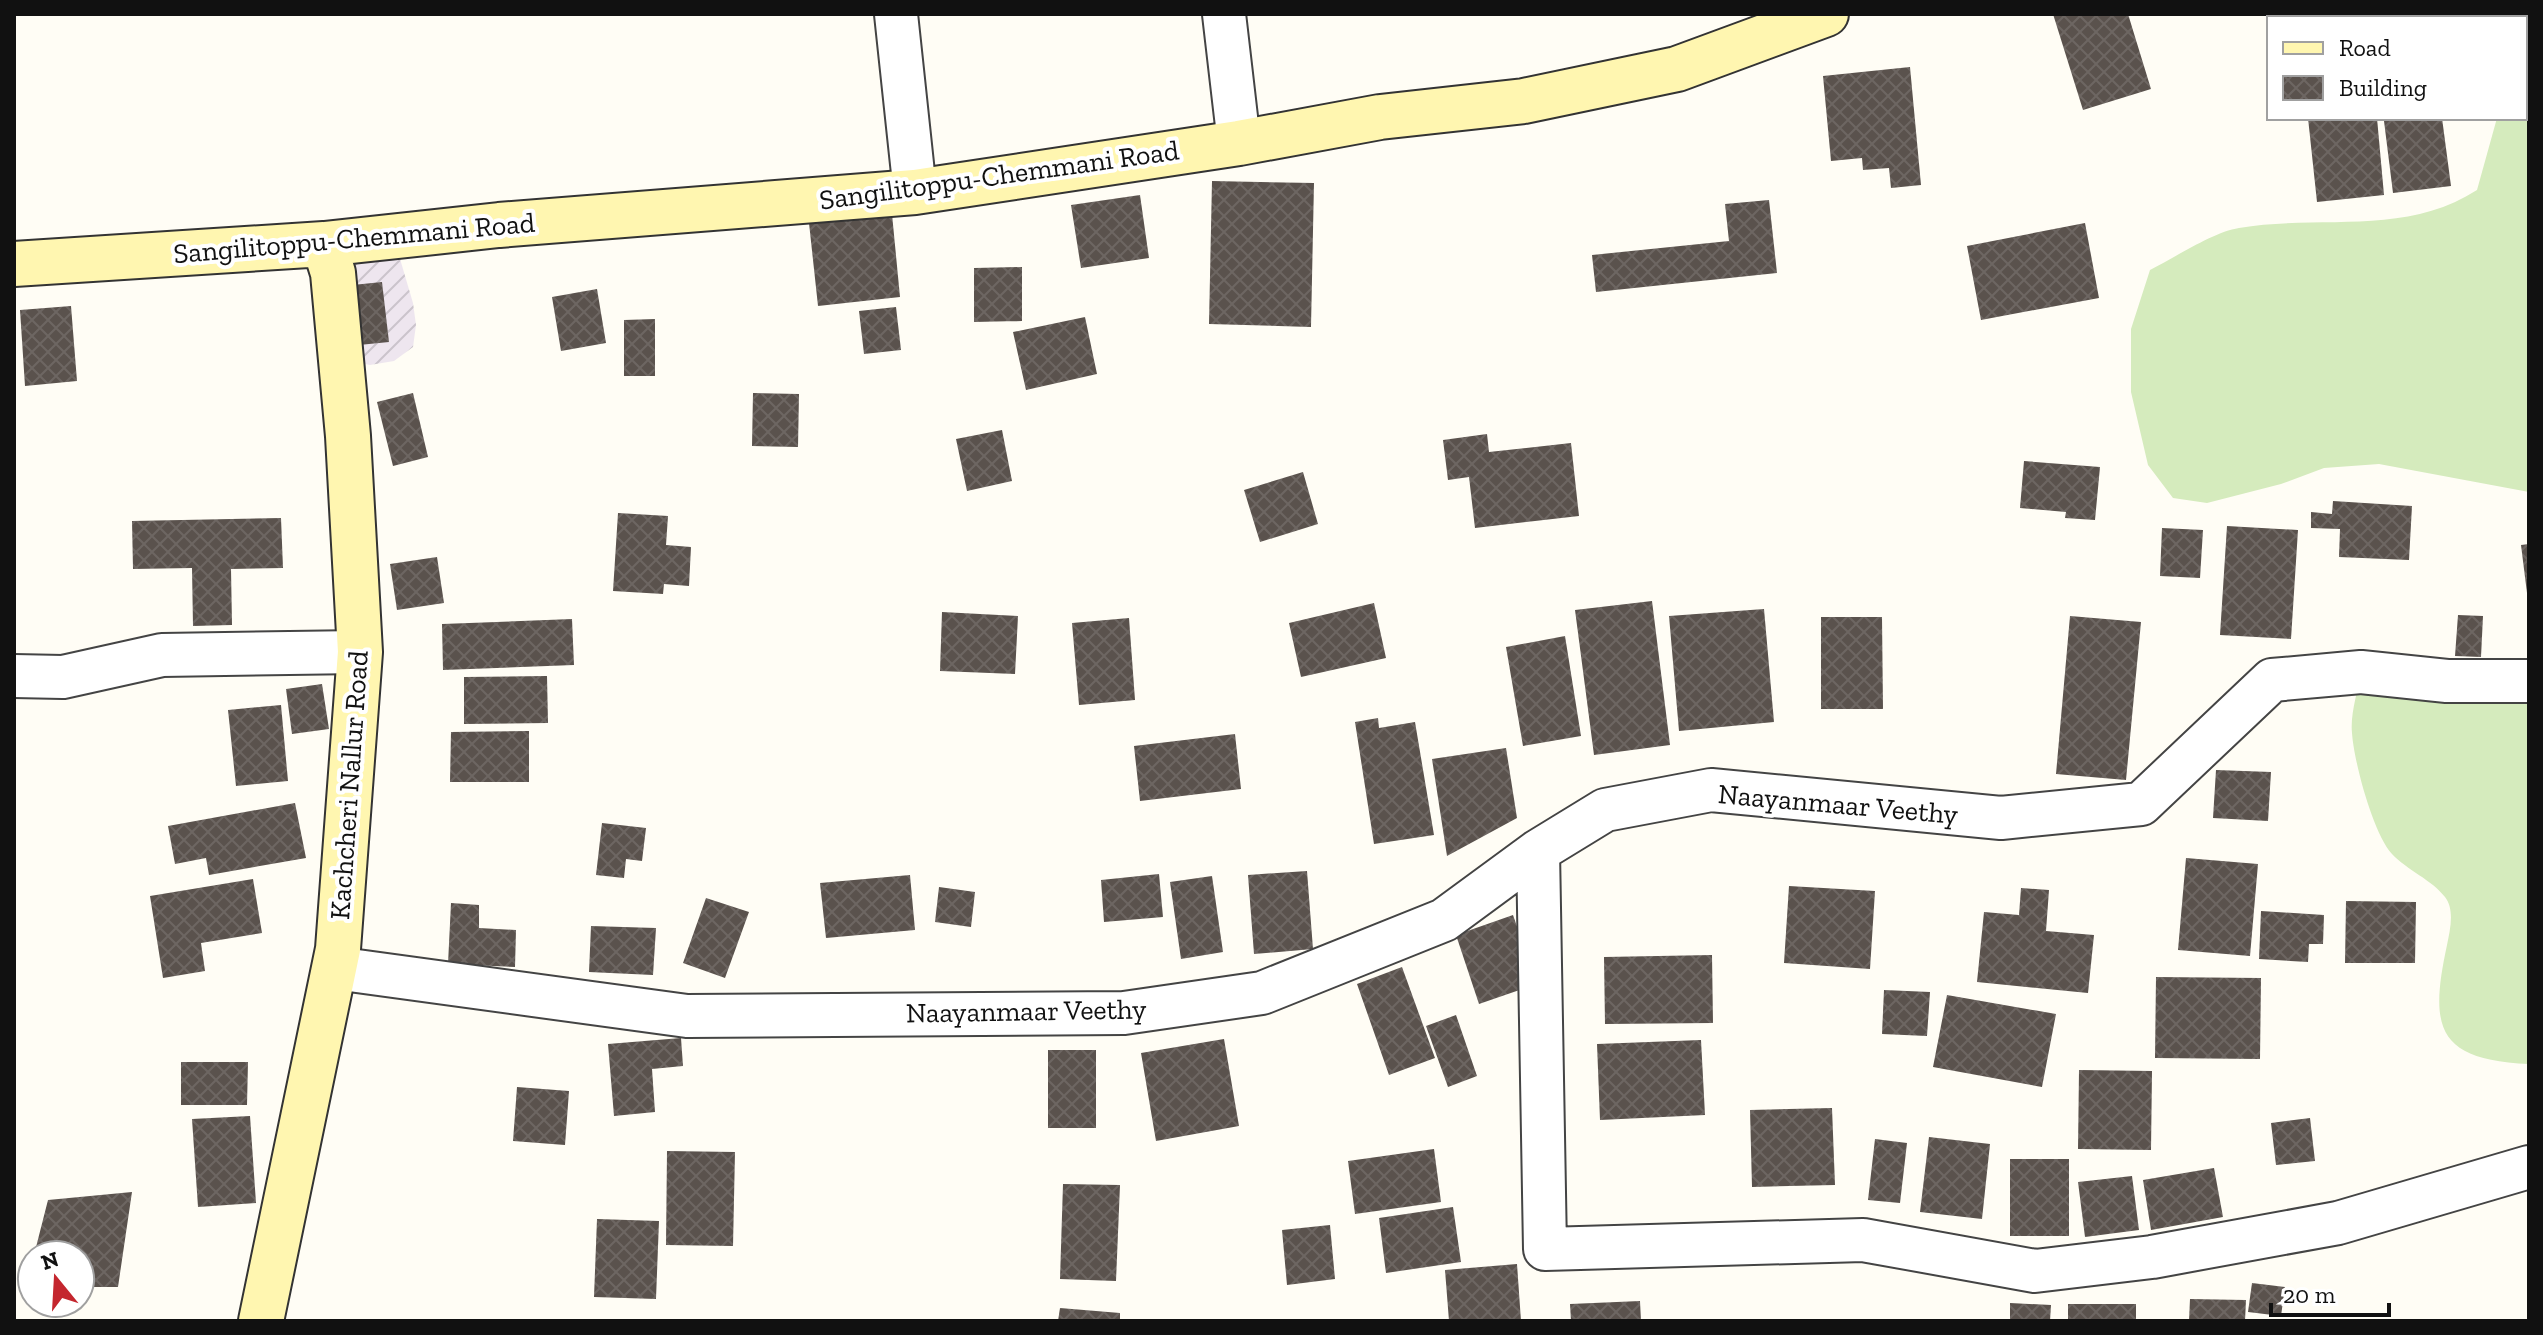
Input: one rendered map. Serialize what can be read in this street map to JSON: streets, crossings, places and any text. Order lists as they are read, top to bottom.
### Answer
{
  "streets": {
    "main road": ["Sangilitoppu-Chemmani Road", "Kachcheri Nallur Road"],
    "street": ["Naayanmaar Veethy"]
  },
  "crossings": [
    ["Sangilitoppu-Chemmani Road", "Kachcheri Nallur Road"],
    ["Kachcheri Nallur Road", "Naayanmaar Veethy"]
  ],
  "legend": ["Road", "Building"],
  "scale_bar": "20 m",
  "north": "top"
}
